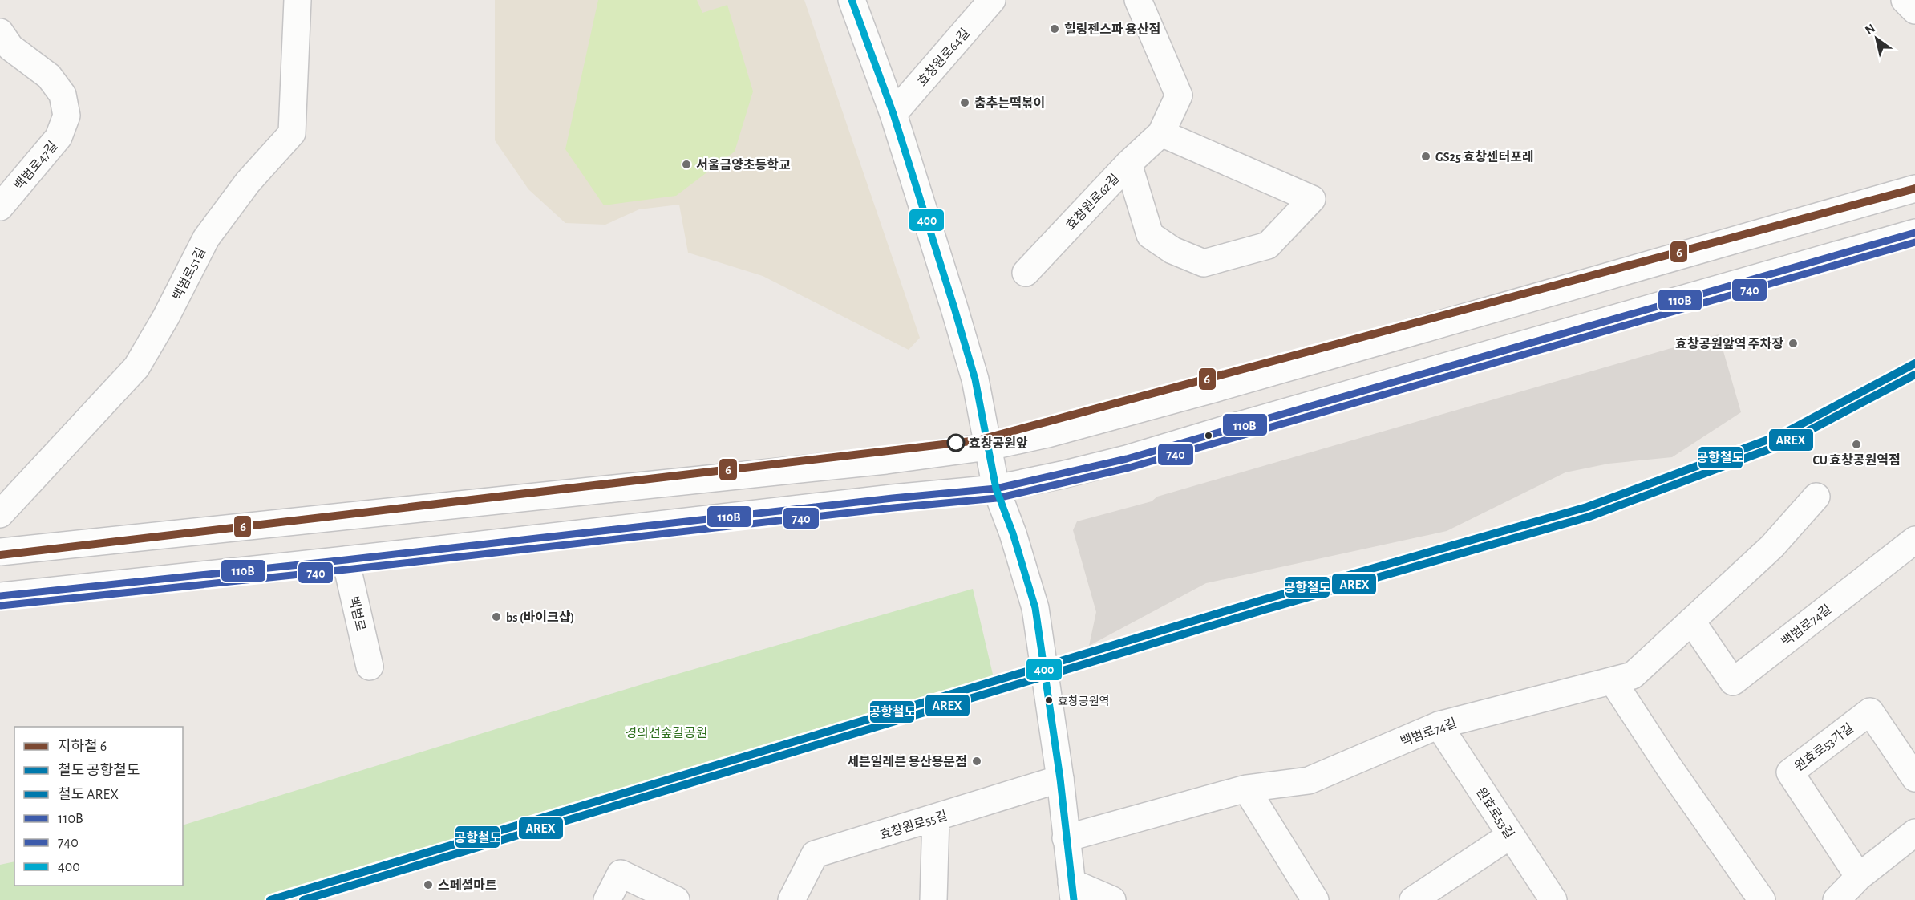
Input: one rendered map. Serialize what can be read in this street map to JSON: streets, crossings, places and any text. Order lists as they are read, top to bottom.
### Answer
{
  "streets": {
    "street": [
      "효창원로64길",
      "백범로47길",
      "효창원로62길",
      "백범로51길",
      "백범로",
      "백범로74길",
      "원효로53가길",
      "원효로53길",
      "효창원로55길"
    ]
  },
  "crossings": [
    ["백범로74길", "원효로53길"]
  ],
  "parks": ["경의선숲길공원"],
  "places": [
    "힐링젠스파 용산점",
    "춤추는떡볶이",
    "GS25 효창센터포레",
    "서울금양초등학교",
    "효창공원앞역 주차장",
    "효창공원앞",
    "CU 효창공원역점",
    "bs (바이크샵)",
    "효창공원역",
    "세븐일레븐 용산용문점",
    "스페셜마트"
  ],
  "lines": [
    "transit line 400",
    "metro line 6",
    "transit line 110B",
    "transit line 740",
    "rail line 공항철도",
    "rail line AREX"
  ],
  "legend": [
    "지하철 6",
    "철도 공항철도",
    "철도 AREX",
    "110B",
    "740",
    "400"
  ],
  "north": "top left"
}
